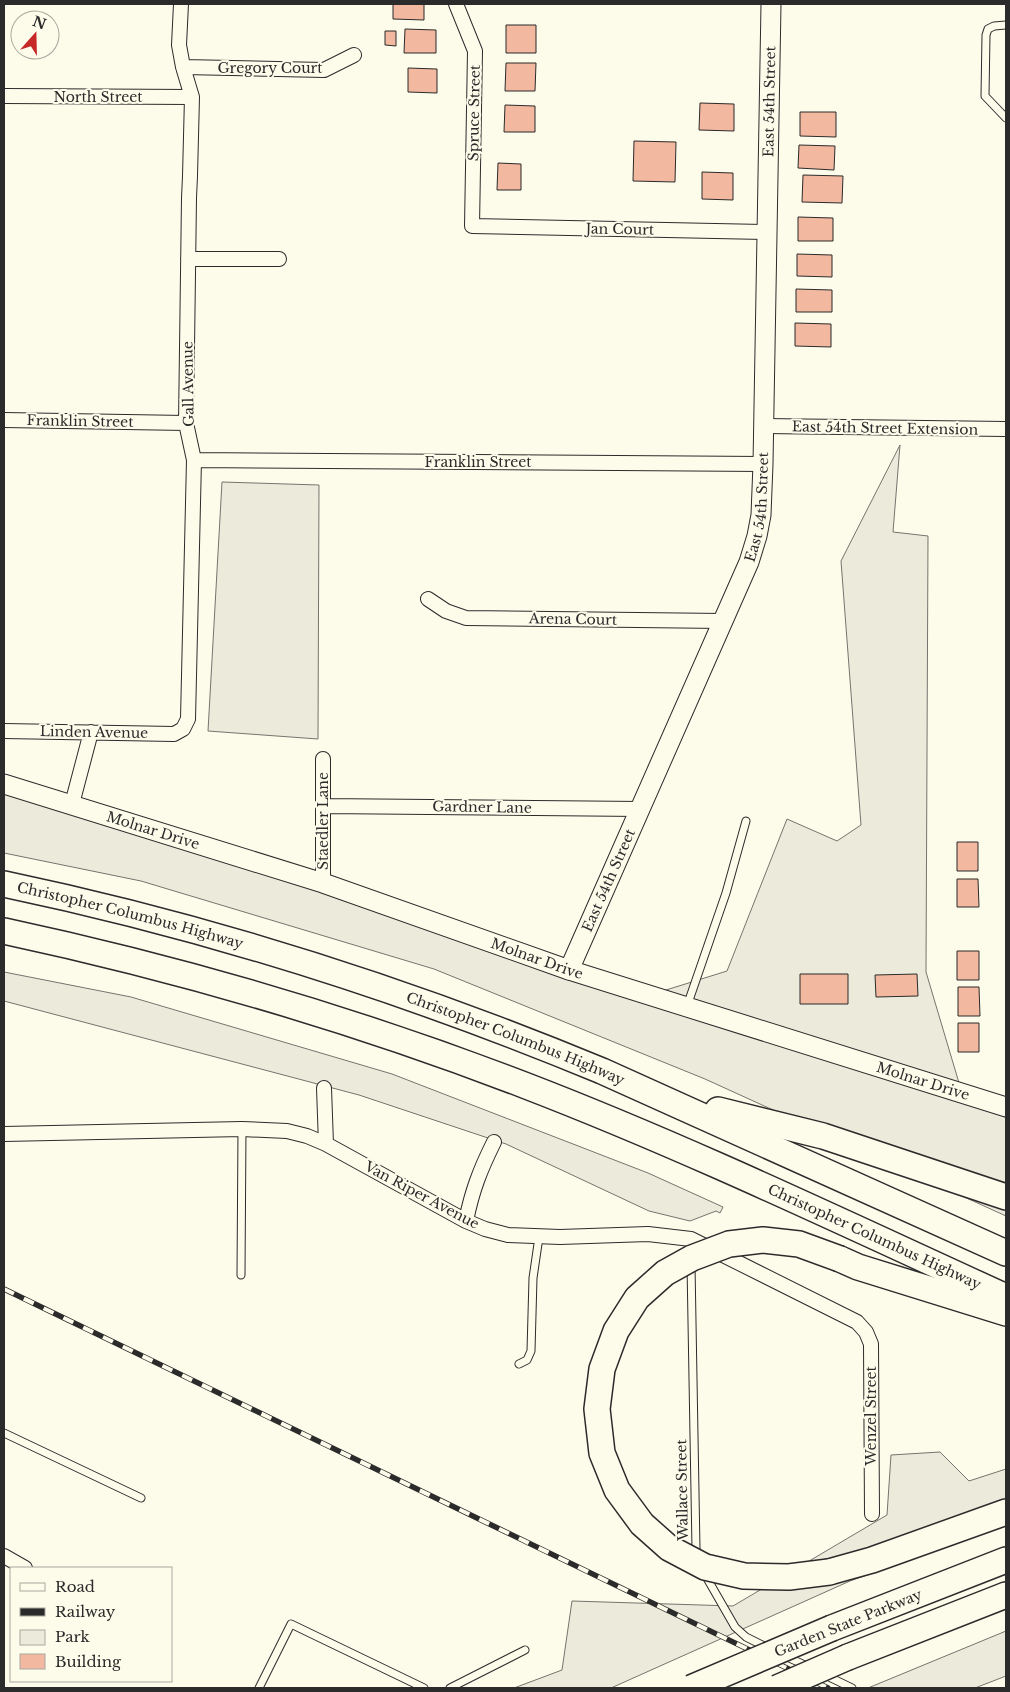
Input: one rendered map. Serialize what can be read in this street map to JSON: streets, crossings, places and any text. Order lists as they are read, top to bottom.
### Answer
{
  "streets": {
    "highway": ["Christopher Columbus Highway", "Garden State Parkway"],
    "street": [
      "Gregory Court",
      "North Street",
      "East 54th Street",
      "Spruce Street",
      "Jan Court",
      "Gall Avenue",
      "Franklin Street",
      "East 54th Street Extension",
      "Arena Court",
      "Linden Avenue",
      "Gardner Lane",
      "Staedler Lane",
      "Molnar Drive",
      "Van Riper Avenue",
      "Wenzel Street"
    ],
    "lane": ["Wallace Street"]
  },
  "crossings": [
    ["Gregory Court", "Gall Avenue"],
    ["North Street", "Gall Avenue"],
    ["East 54th Street", "Jan Court"],
    ["East 54th Street", "Franklin Street"],
    ["East 54th Street", "East 54th Street Extension"],
    ["East 54th Street", "Arena Court"],
    ["East 54th Street", "Gardner Lane"],
    ["East 54th Street", "Molnar Drive"],
    ["Spruce Street", "Jan Court"],
    ["Gall Avenue", "Franklin Street"],
    ["Gall Avenue", "Linden Avenue"],
    ["Gardner Lane", "Staedler Lane"],
    ["Staedler Lane", "Molnar Drive"],
    ["Van Riper Avenue", "Wenzel Street"],
    ["Van Riper Avenue", "Wallace Street"]
  ],
  "legend": [
    "Road",
    "Railway",
    "Park",
    "Building"
  ],
  "north": "top"
}
